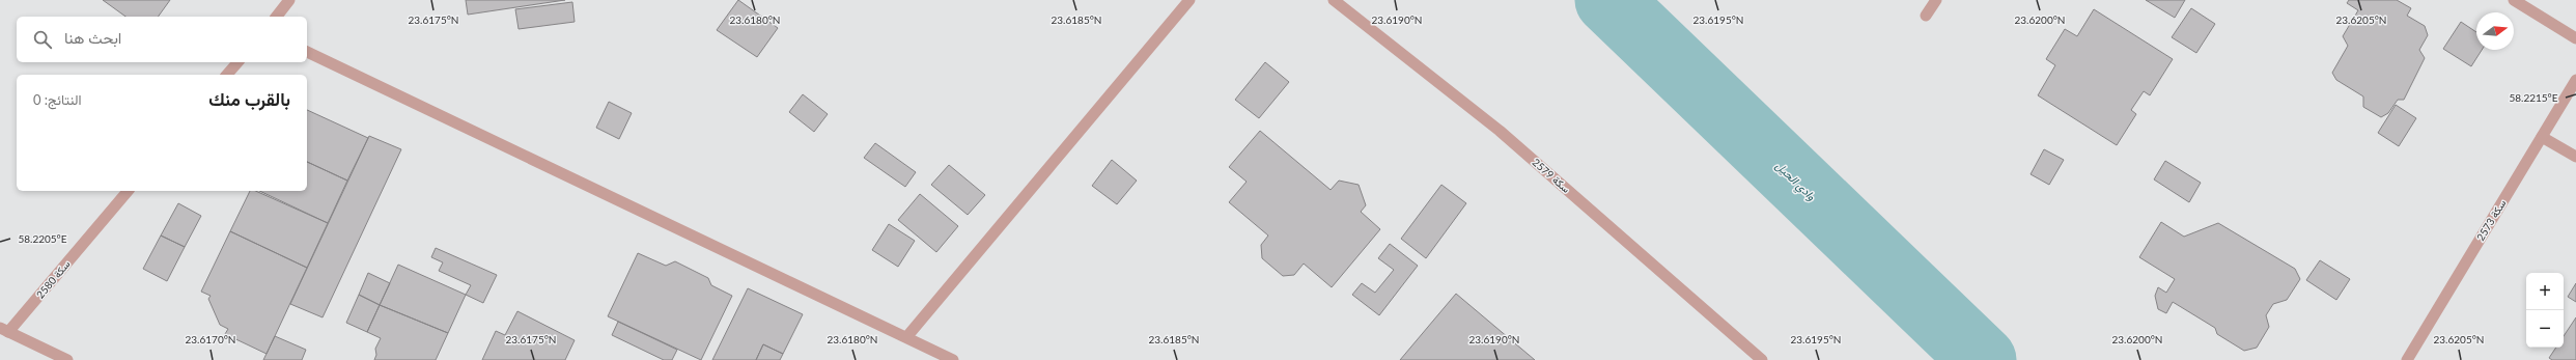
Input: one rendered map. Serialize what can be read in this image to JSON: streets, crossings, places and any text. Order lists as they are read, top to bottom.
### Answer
{
  "streets": {
    "street": ["سكة 2579", "سكة 2573", "سكة 2580"]
  },
  "water": ["وادي الحيل"],
  "north": "right",
  "page": {
    "search": "ابحث هنا",
    "heading": ["بالقرب منك", "النتائج: 0"],
    "map_buttons": ["+", "−"]
  },
  "coordinates": [
    "23.6175°N",
    "23.6180°N",
    "23.6185°N",
    "23.6190°N",
    "23.6195°N",
    "23.6200°N",
    "23.6205°N",
    "58.2215°E",
    "58.2205°E",
    "23.6170°N"
  ]
}
